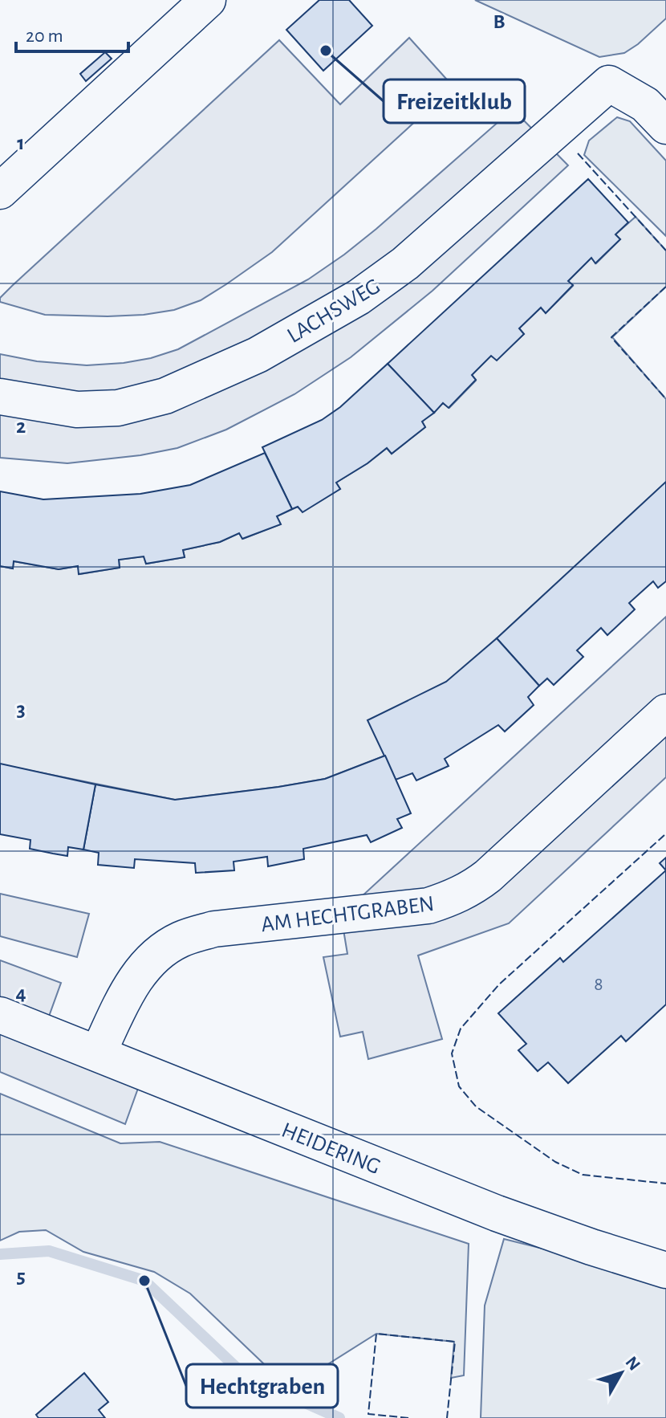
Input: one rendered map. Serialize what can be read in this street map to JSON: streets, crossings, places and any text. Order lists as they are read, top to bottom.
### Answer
{
  "streets": {
    "street": ["LACHSWEG", "AM HECHTGRABEN", "HEIDERING"]
  },
  "crossings": [
    ["AM HECHTGRABEN", "HEIDERING"]
  ],
  "places": ["Freizeitklub", "Hechtgraben"],
  "house_numbers": ["8"],
  "scale_bar": "20 m",
  "north": "top right",
  "grid": {
    "columns": ["B"],
    "rows": [
      "1",
      "2",
      "3",
      "4",
      "5"
    ]
  }
}
